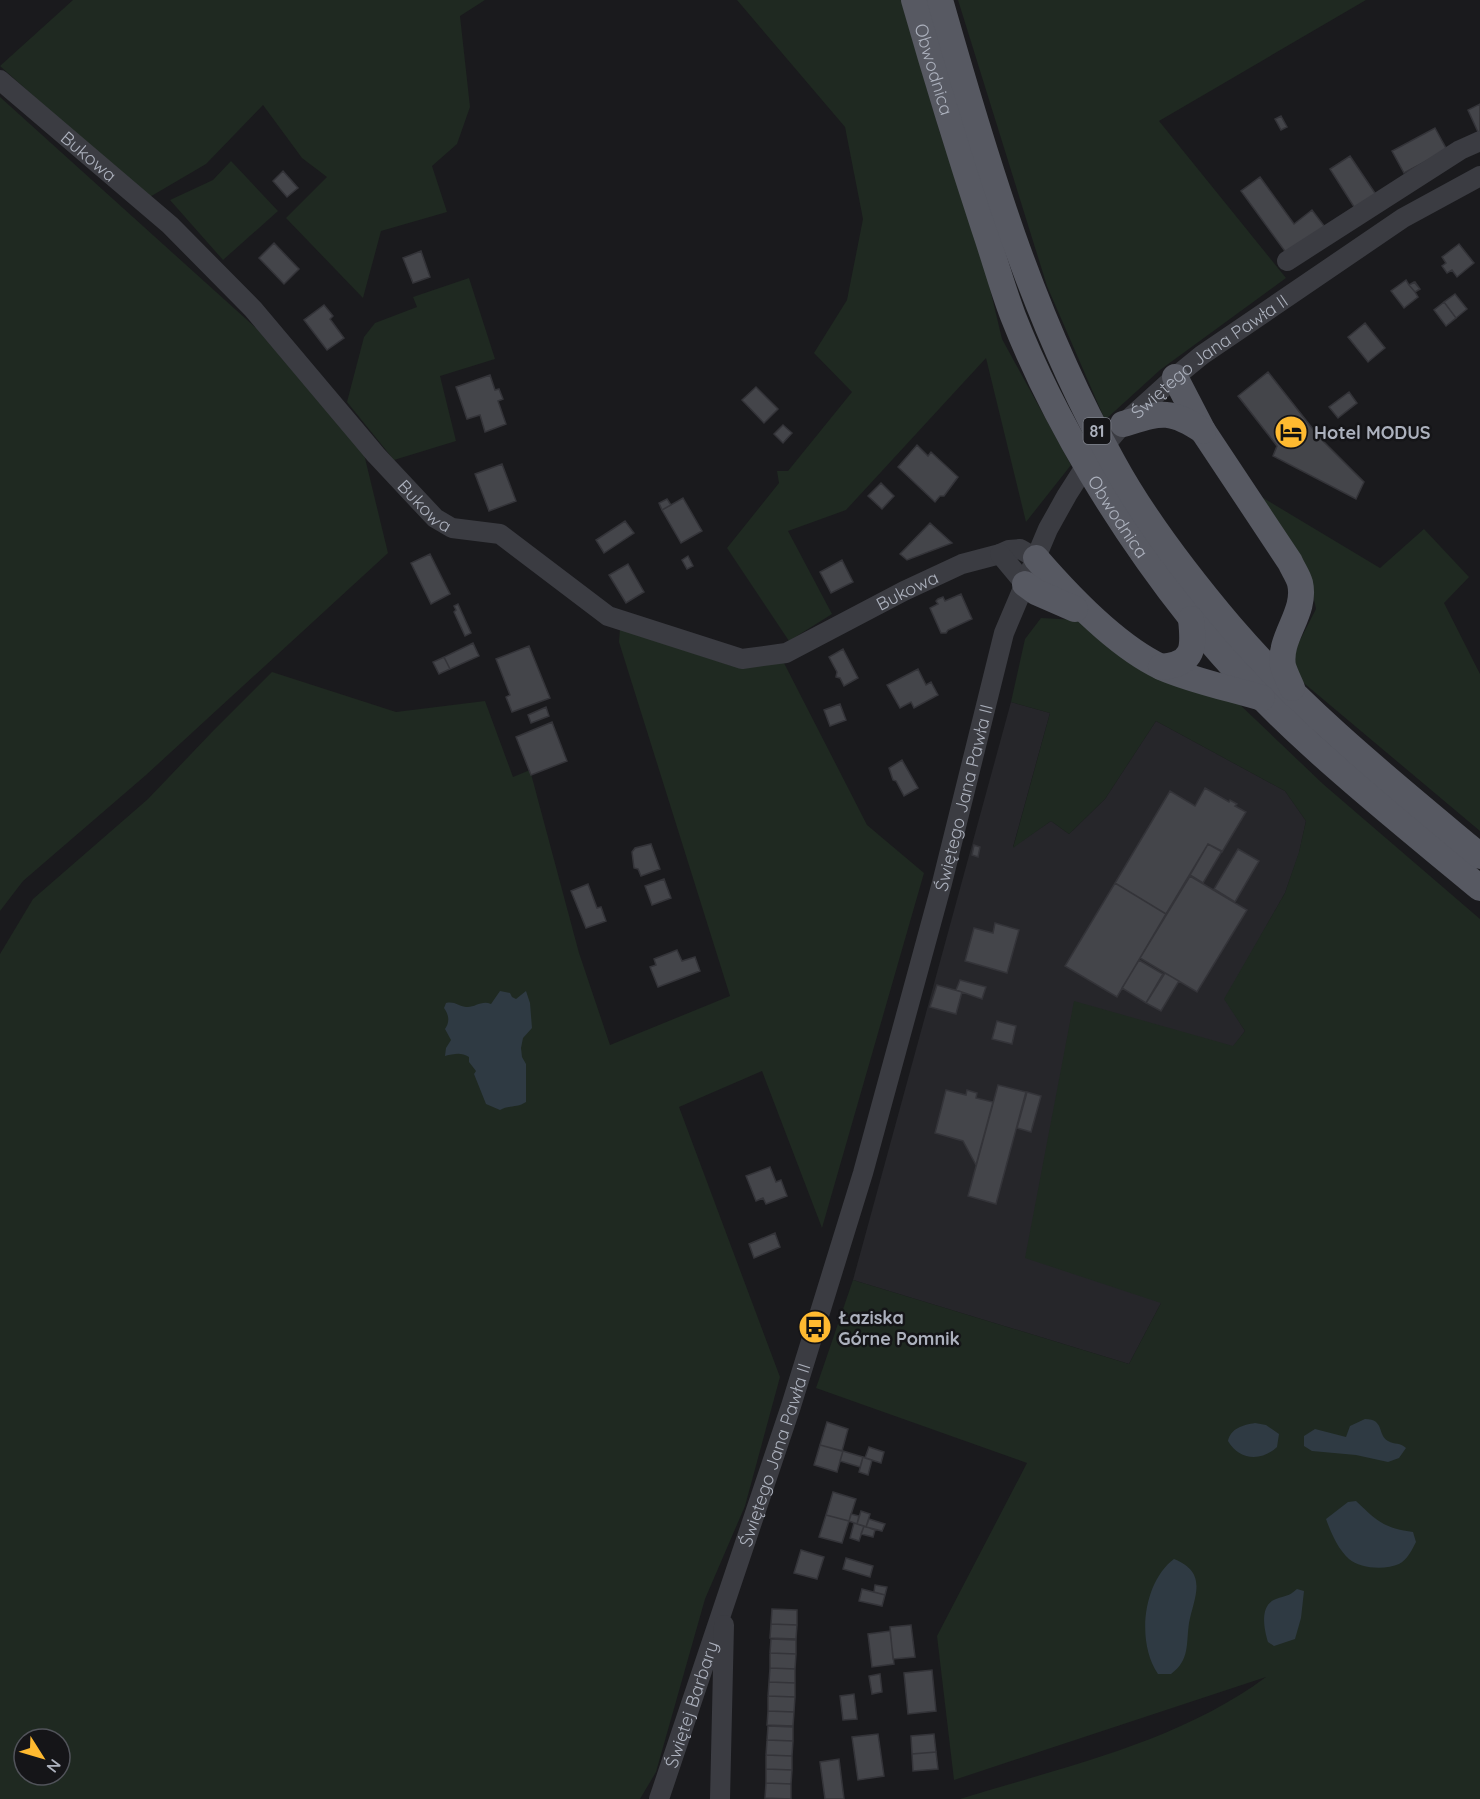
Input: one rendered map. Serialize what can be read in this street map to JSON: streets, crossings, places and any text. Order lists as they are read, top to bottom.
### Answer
{
  "streets": {
    "main road": ["Obwodnica", "81"],
    "street": ["Bukowa", "Świętego Jana Pawła II", "Świętej Barbary"]
  },
  "crossings": [
    ["Bukowa", "Świętego Jana Pawła II"],
    ["Świętego Jana Pawła II", "Świętej Barbary"]
  ],
  "places": {
    "hotel": ["Hotel MODUS"],
    "bus stop": ["Łaziska Górne Pomnik"]
  },
  "north": "bottom right"
}
